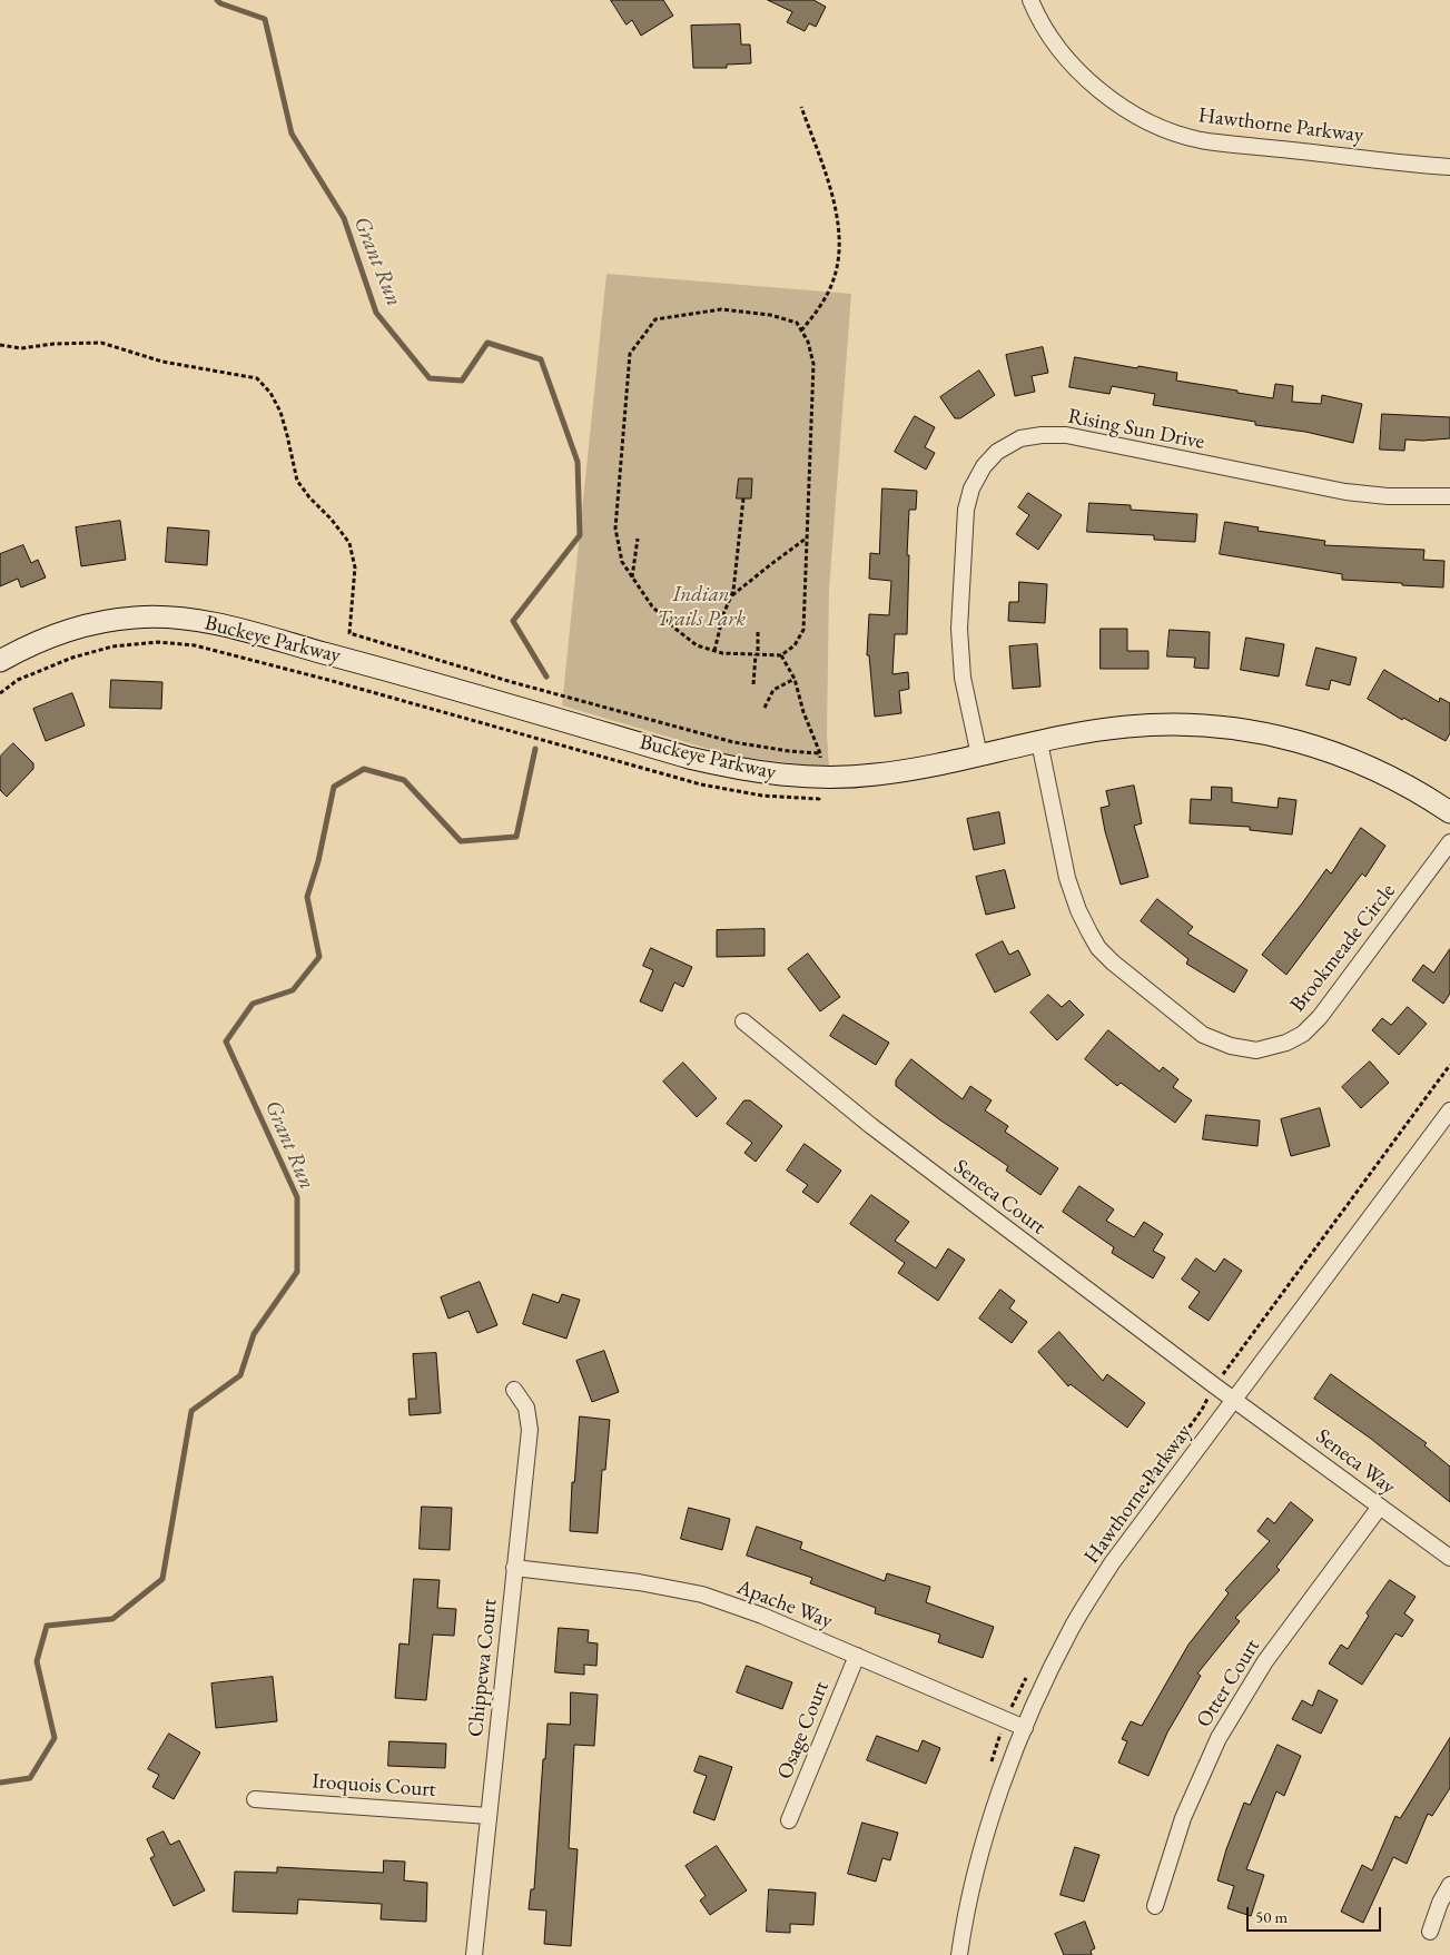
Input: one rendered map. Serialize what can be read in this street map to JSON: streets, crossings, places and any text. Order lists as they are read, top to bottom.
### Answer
{
  "streets": {
    "street": [
      "Hawthorne Parkway",
      "Rising Sun Drive",
      "Buckeye Parkway",
      "Brookmeade Circle",
      "Seneca Court",
      "Seneca Way",
      "Apache Way",
      "Chippewa Court",
      "Otter Court",
      "Osage Court",
      "Iroquois Court"
    ]
  },
  "crossings": [
    ["Hawthorne Parkway", "Seneca Court"],
    ["Hawthorne Parkway", "Seneca Way"],
    ["Hawthorne Parkway", "Apache Way"],
    ["Rising Sun Drive", "Buckeye Parkway"],
    ["Buckeye Parkway", "Brookmeade Circle"],
    ["Seneca Court", "Seneca Way"],
    ["Seneca Way", "Otter Court"],
    ["Apache Way", "Chippewa Court"],
    ["Apache Way", "Osage Court"],
    ["Chippewa Court", "Iroquois Court"]
  ],
  "water": ["Grant Run"],
  "parks": ["Indian Trails Park"],
  "scale_bar": "50 m"
}
